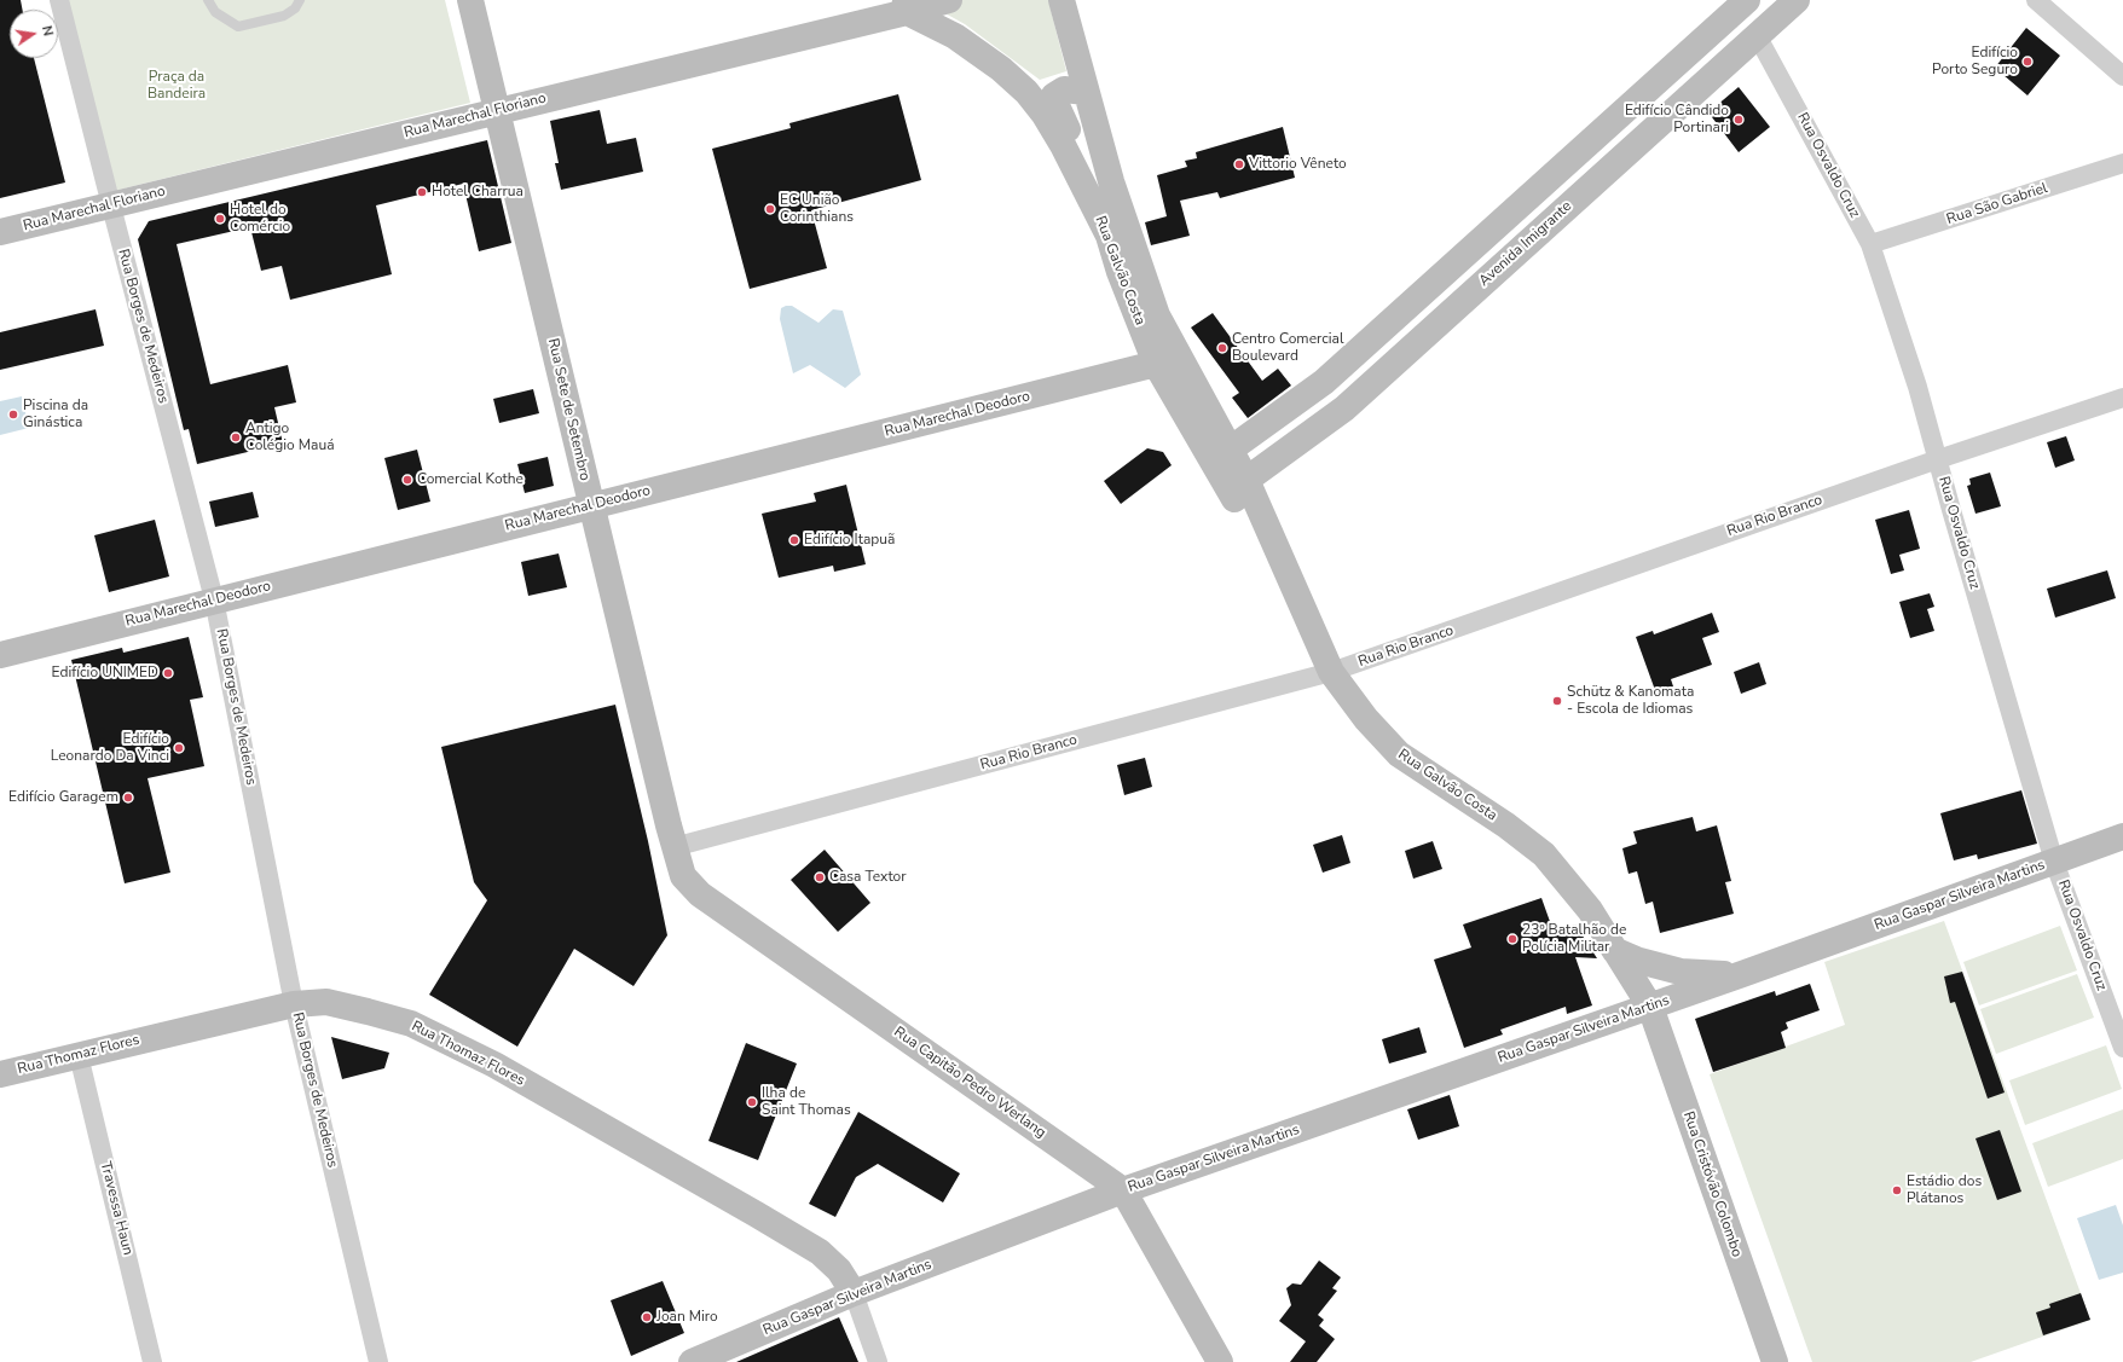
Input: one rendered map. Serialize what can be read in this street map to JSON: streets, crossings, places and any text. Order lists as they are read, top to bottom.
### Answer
{
  "streets": {
    "street": [
      "Rua Marechal Floriano",
      "Rua Osvaldo Cruz",
      "Rua São Gabriel",
      "Avenida Imigrante",
      "Rua Galvão Costa",
      "Rua Borges de Medeiros",
      "Rua Sete de Setembro",
      "Rua Marechal Deodoro",
      "Rua Rio Branco",
      "Rua Gaspar Silveira Martins",
      "Rua Thomaz Flores",
      "Rua Capitão Pedro Werlang",
      "Rua Cristóvão Colombo",
      "Travessa Haun"
    ]
  },
  "crossings": [
    ["Rua Marechal Floriano", "Rua Galvão Costa"],
    ["Rua Marechal Floriano", "Rua Borges de Medeiros"],
    ["Rua Marechal Floriano", "Rua Sete de Setembro"],
    ["Rua Osvaldo Cruz", "Rua São Gabriel"],
    ["Rua Osvaldo Cruz", "Avenida Imigrante"],
    ["Rua Osvaldo Cruz", "Rua Rio Branco"],
    ["Rua Osvaldo Cruz", "Rua Gaspar Silveira Martins"],
    ["Avenida Imigrante", "Rua Galvão Costa"],
    ["Rua Galvão Costa", "Rua Marechal Deodoro"],
    ["Rua Galvão Costa", "Rua Rio Branco"],
    ["Rua Galvão Costa", "Rua Gaspar Silveira Martins"],
    ["Rua Galvão Costa", "Rua Cristóvão Colombo"],
    ["Rua Borges de Medeiros", "Rua Marechal Deodoro"],
    ["Rua Borges de Medeiros", "Rua Thomaz Flores"],
    ["Rua Sete de Setembro", "Rua Marechal Deodoro"],
    ["Rua Sete de Setembro", "Rua Rio Branco"],
    ["Rua Sete de Setembro", "Rua Capitão Pedro Werlang"],
    ["Rua Rio Branco", "Rua Capitão Pedro Werlang"],
    ["Rua Gaspar Silveira Martins", "Rua Thomaz Flores"],
    ["Rua Gaspar Silveira Martins", "Rua Capitão Pedro Werlang"],
    ["Rua Gaspar Silveira Martins", "Rua Cristóvão Colombo"],
    ["Rua Thomaz Flores", "Travessa Haun"]
  ],
  "parks": ["Praça da Bandeira"],
  "places": [
    "Edifício Porto Seguro",
    "Edifício Cândido Portinari",
    "Vittorio Vêneto",
    "Hotel Charrua",
    "EC União Corinthians",
    "Hotel do Comércio",
    "Centro Comercial Boulevard",
    "Piscina da Ginástica",
    "Antigo Colégio Mauá",
    "Comercial Kothe",
    "Edifício Itapuã",
    "Edifício UNIMED",
    "Schütz & Kanomata - Escola de Idiomas",
    "Edifício Leonardo Da Vinci",
    "Edifício Garagem",
    "Casa Textor",
    "23º Batalhão de Polícia Militar",
    "Ilha de Saint Thomas",
    "Estádio dos Plátanos",
    "Joan Miro"
  ],
  "north": "right"
}
